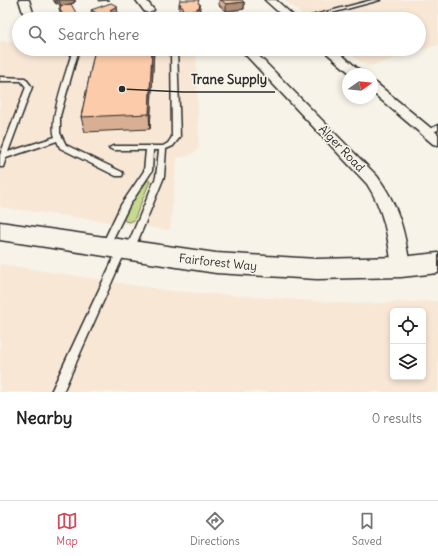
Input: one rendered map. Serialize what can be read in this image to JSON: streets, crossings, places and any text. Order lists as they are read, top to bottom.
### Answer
{
  "streets": {
    "main road": ["Fairforest Way"],
    "street": ["Alger Road"]
  },
  "crossings": [
    ["Alger Road", "Fairforest Way"]
  ],
  "places": ["Trane Supply"],
  "north": "right",
  "page": {
    "search": "Search here",
    "heading": ["Nearby", "0 results"],
    "nav": ["Map", "Directions", "Saved"]
  }
}
